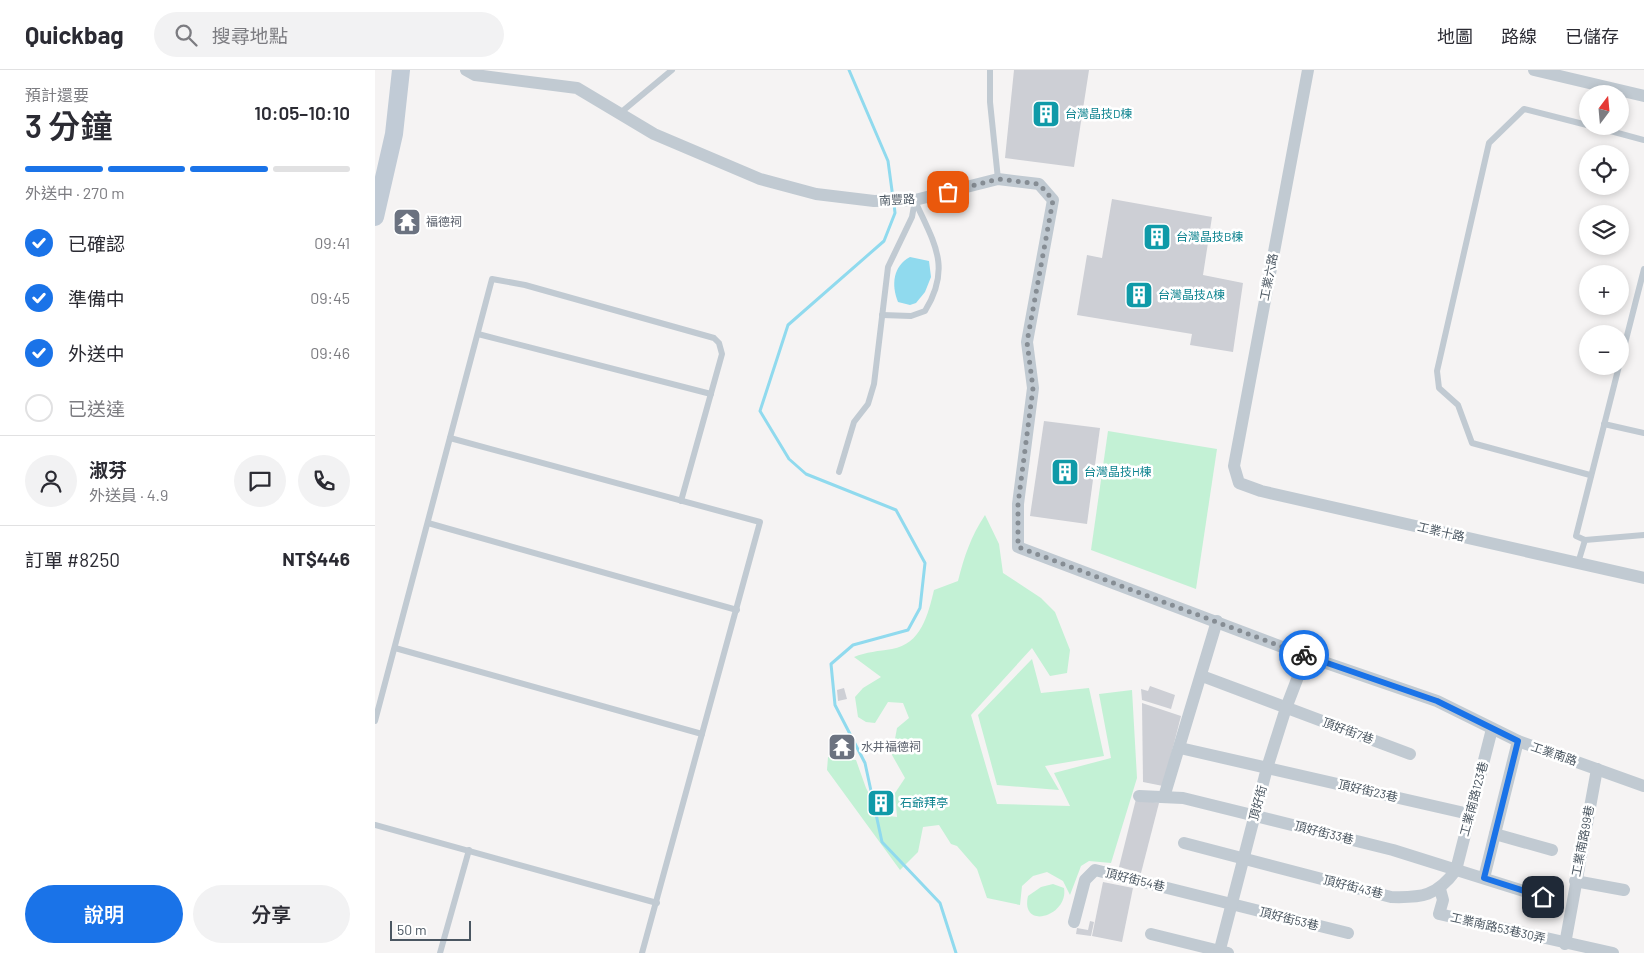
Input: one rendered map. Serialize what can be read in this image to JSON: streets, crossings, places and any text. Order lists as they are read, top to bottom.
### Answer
{
  "streets": {
    "street": [
      "南豐路",
      "工業六路",
      "工業十路",
      "頂好街7巷",
      "工業南路",
      "頂好街23巷",
      "工業南路123巷",
      "頂好街",
      "頂好街33巷",
      "工業南路99巷",
      "頂好街54巷",
      "頂好街43巷",
      "頂好街53巷",
      "工業南路53巷30弄"
    ]
  },
  "crossings": [
    ["南豐路", "工業南路"],
    ["工業六路", "工業十路"],
    ["頂好街7巷", "頂好街"],
    ["工業南路", "工業南路123巷"],
    ["工業南路", "頂好街"],
    ["工業南路", "工業南路99巷"],
    ["頂好街23巷", "工業南路123巷"],
    ["頂好街23巷", "頂好街"],
    ["工業南路123巷", "頂好街33巷"],
    ["工業南路123巷", "頂好街43巷"],
    ["頂好街", "頂好街33巷"],
    ["頂好街", "頂好街54巷"],
    ["頂好街", "頂好街43巷"],
    ["頂好街", "頂好街53巷"],
    ["頂好街33巷", "頂好街43巷"],
    ["工業南路99巷", "工業南路53巷30弄"],
    ["頂好街54巷", "頂好街53巷"],
    ["頂好街43巷", "工業南路53巷30弄"]
  ],
  "places": {
    "building": [
      "台灣晶技D棟",
      "台灣晶技B棟",
      "台灣晶技A棟",
      "台灣晶技H棟",
      "石爺拜亭"
    ],
    "temple": ["福德祠", "水井福德祠"]
  },
  "scale_bar": "50 m",
  "north": "top",
  "page": {
    "header": "Quickbag",
    "search": "搜尋地點",
    "nav": ["地圖", "路線", "已儲存"],
    "heading": ["3 分鐘", "預計還要", "10:05–10:10"],
    "panel": [
      "淑芬",
      "外送員 · 4.9",
      "訂單 #8250",
      "NT$446"
    ],
    "map_buttons": ["+", "−"],
    "bar": "外送中 · 270 m",
    "list": [
      ["已確認", "09:41"],
      ["準備中", "09:45"],
      ["外送中", "09:46"],
      "已送達"
    ],
    "buttons": ["說明", "分享"],
    "scale": "50 m"
  }
}
